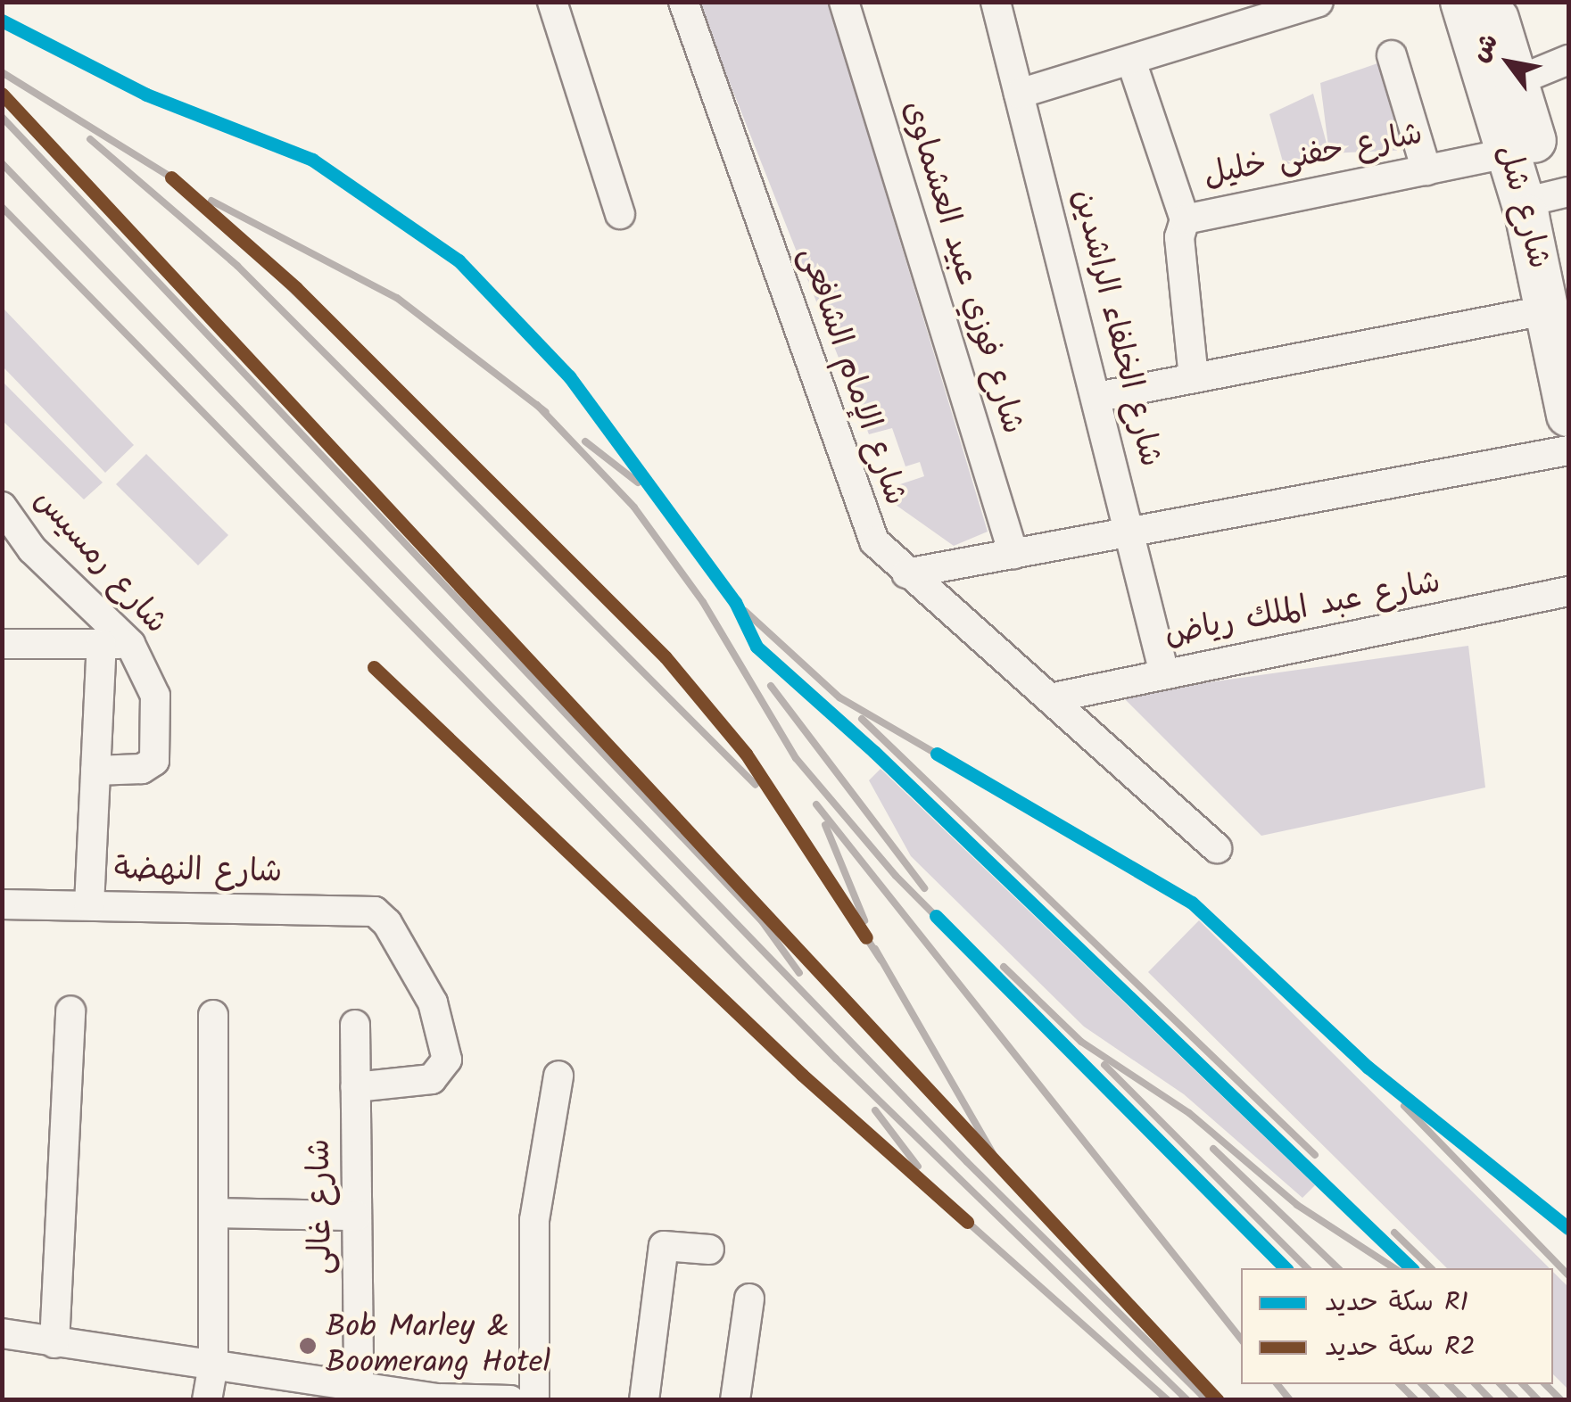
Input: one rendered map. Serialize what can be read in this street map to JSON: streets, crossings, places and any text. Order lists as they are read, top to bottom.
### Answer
{
  "streets": {
    "street": [
      "شارع حفنى خليل",
      "شارع شل",
      "شارع فوزي عبيد العشماوى",
      "شارع الخلفاء الراشدين",
      "شارع الإمام الشافعى",
      "شارع رمسيس",
      "شارع عبد الملك رياض",
      "شارع النهضة",
      "شارع غالى"
    ]
  },
  "crossings": [
    ["شارع حفنى خليل", "شارع شل"],
    ["شارع الخلفاء الراشدين", "شارع عبد الملك رياض"],
    ["شارع الإمام الشافعى", "شارع عبد الملك رياض"],
    ["شارع النهضة", "شارع غالى"]
  ],
  "places": ["Bob Marley & Boomerang Hotel"],
  "lines": ["rail line R1", "rail line R2"],
  "legend": ["سكة حديد R1", "سكة حديد R2"],
  "north": "top left"
}
